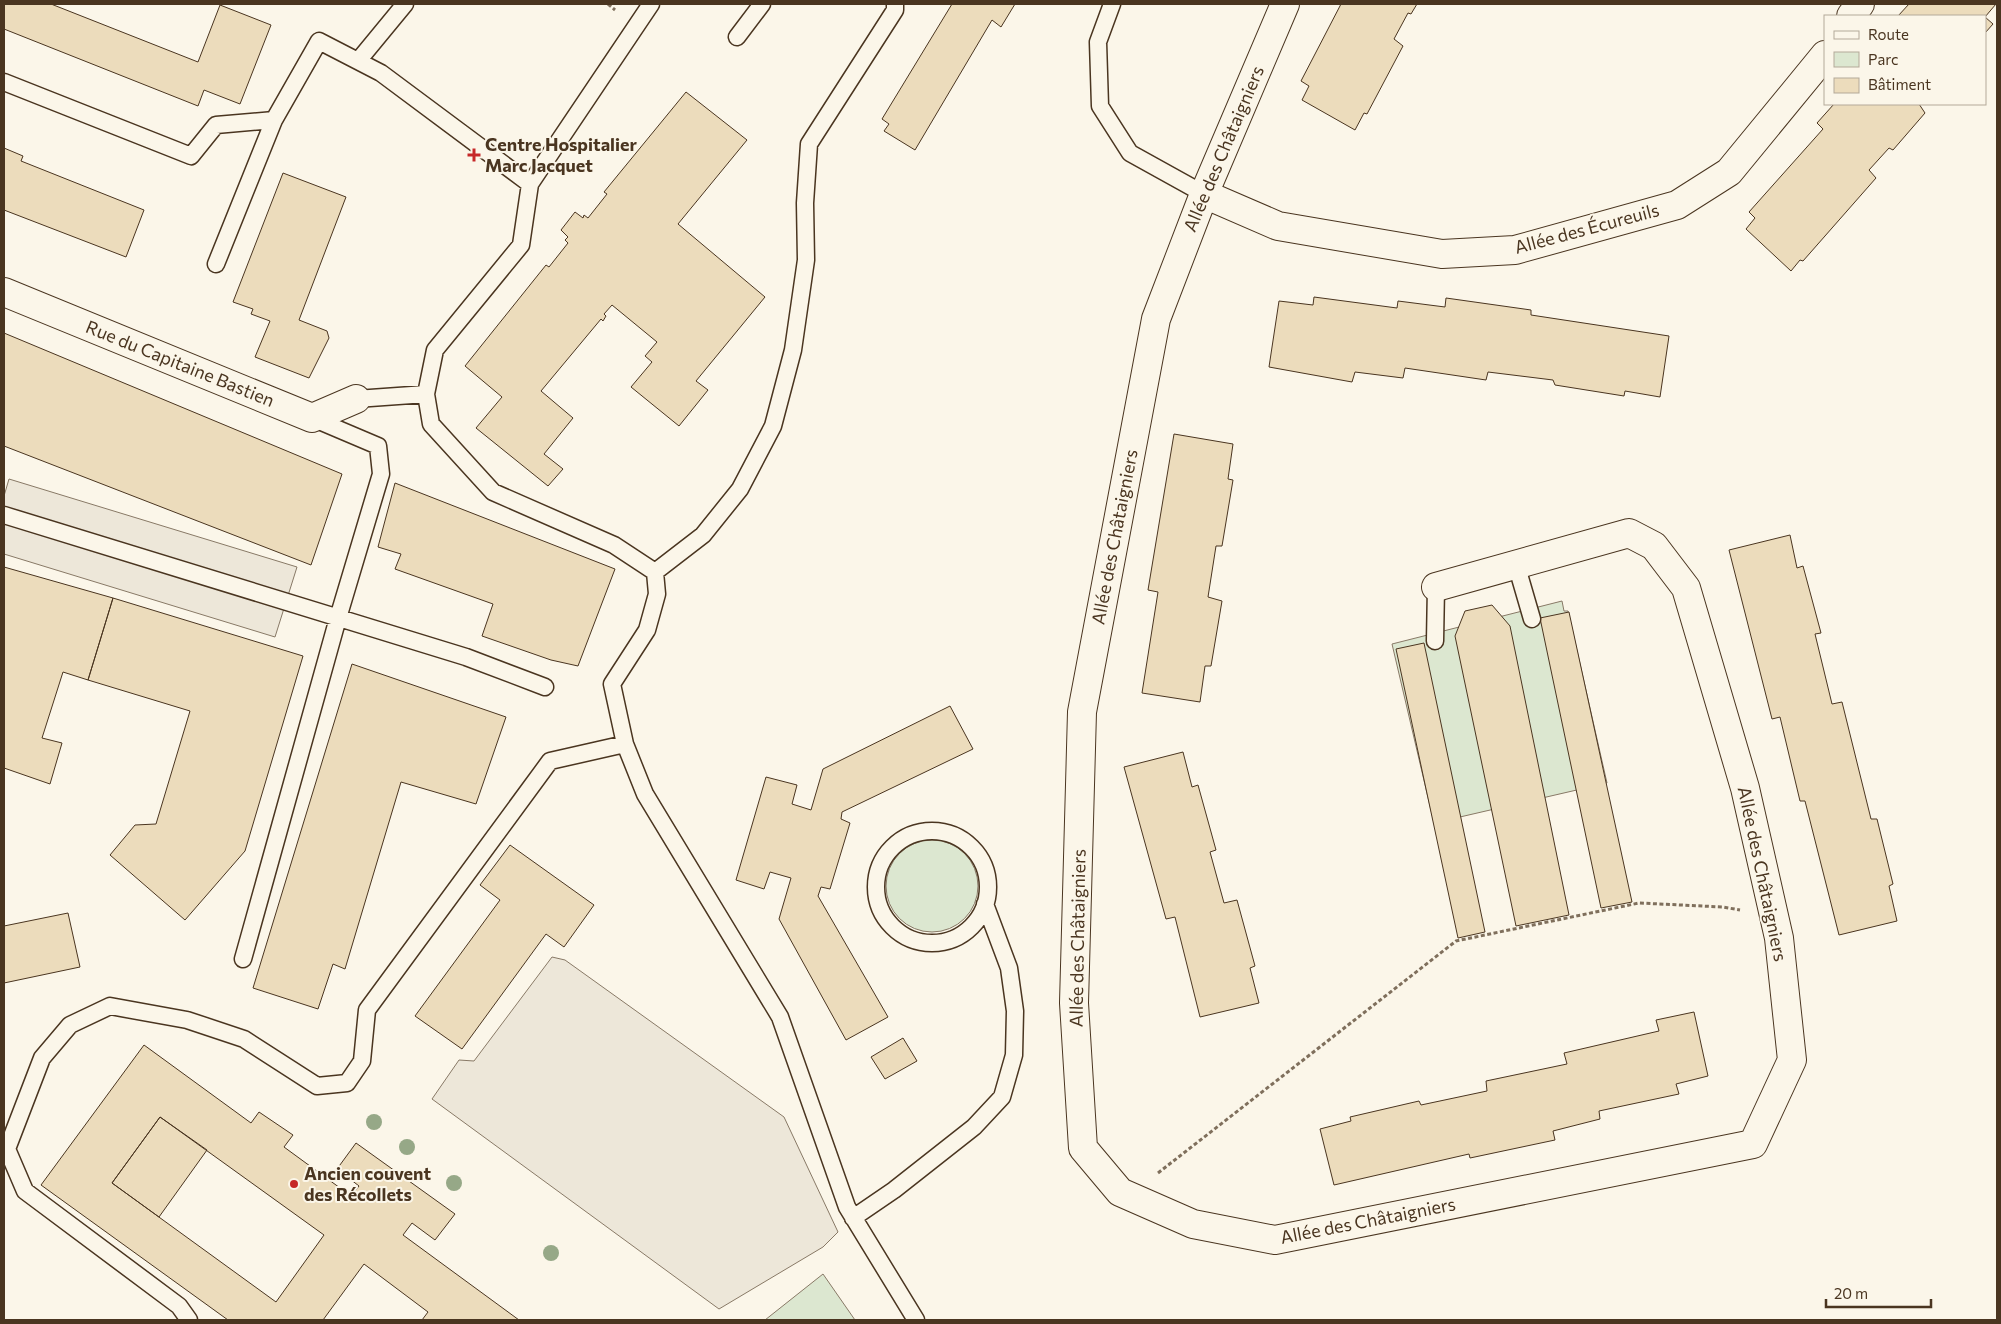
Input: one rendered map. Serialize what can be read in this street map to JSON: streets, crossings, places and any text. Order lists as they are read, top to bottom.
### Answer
{
  "streets": {
    "street": ["Allée des Châtaigniers", "Allée des Écureuils", "Rue du Capitaine Bastien"]
  },
  "crossings": [
    ["Allée des Châtaigniers", "Allée des Écureuils"]
  ],
  "places": {
    "health": ["Centre Hospitalier Marc Jacquet"],
    "other": ["Ancien couvent des Récollets"]
  },
  "legend": ["Route", "Parc", "Bâtiment"],
  "scale_bar": "20 m"
}
